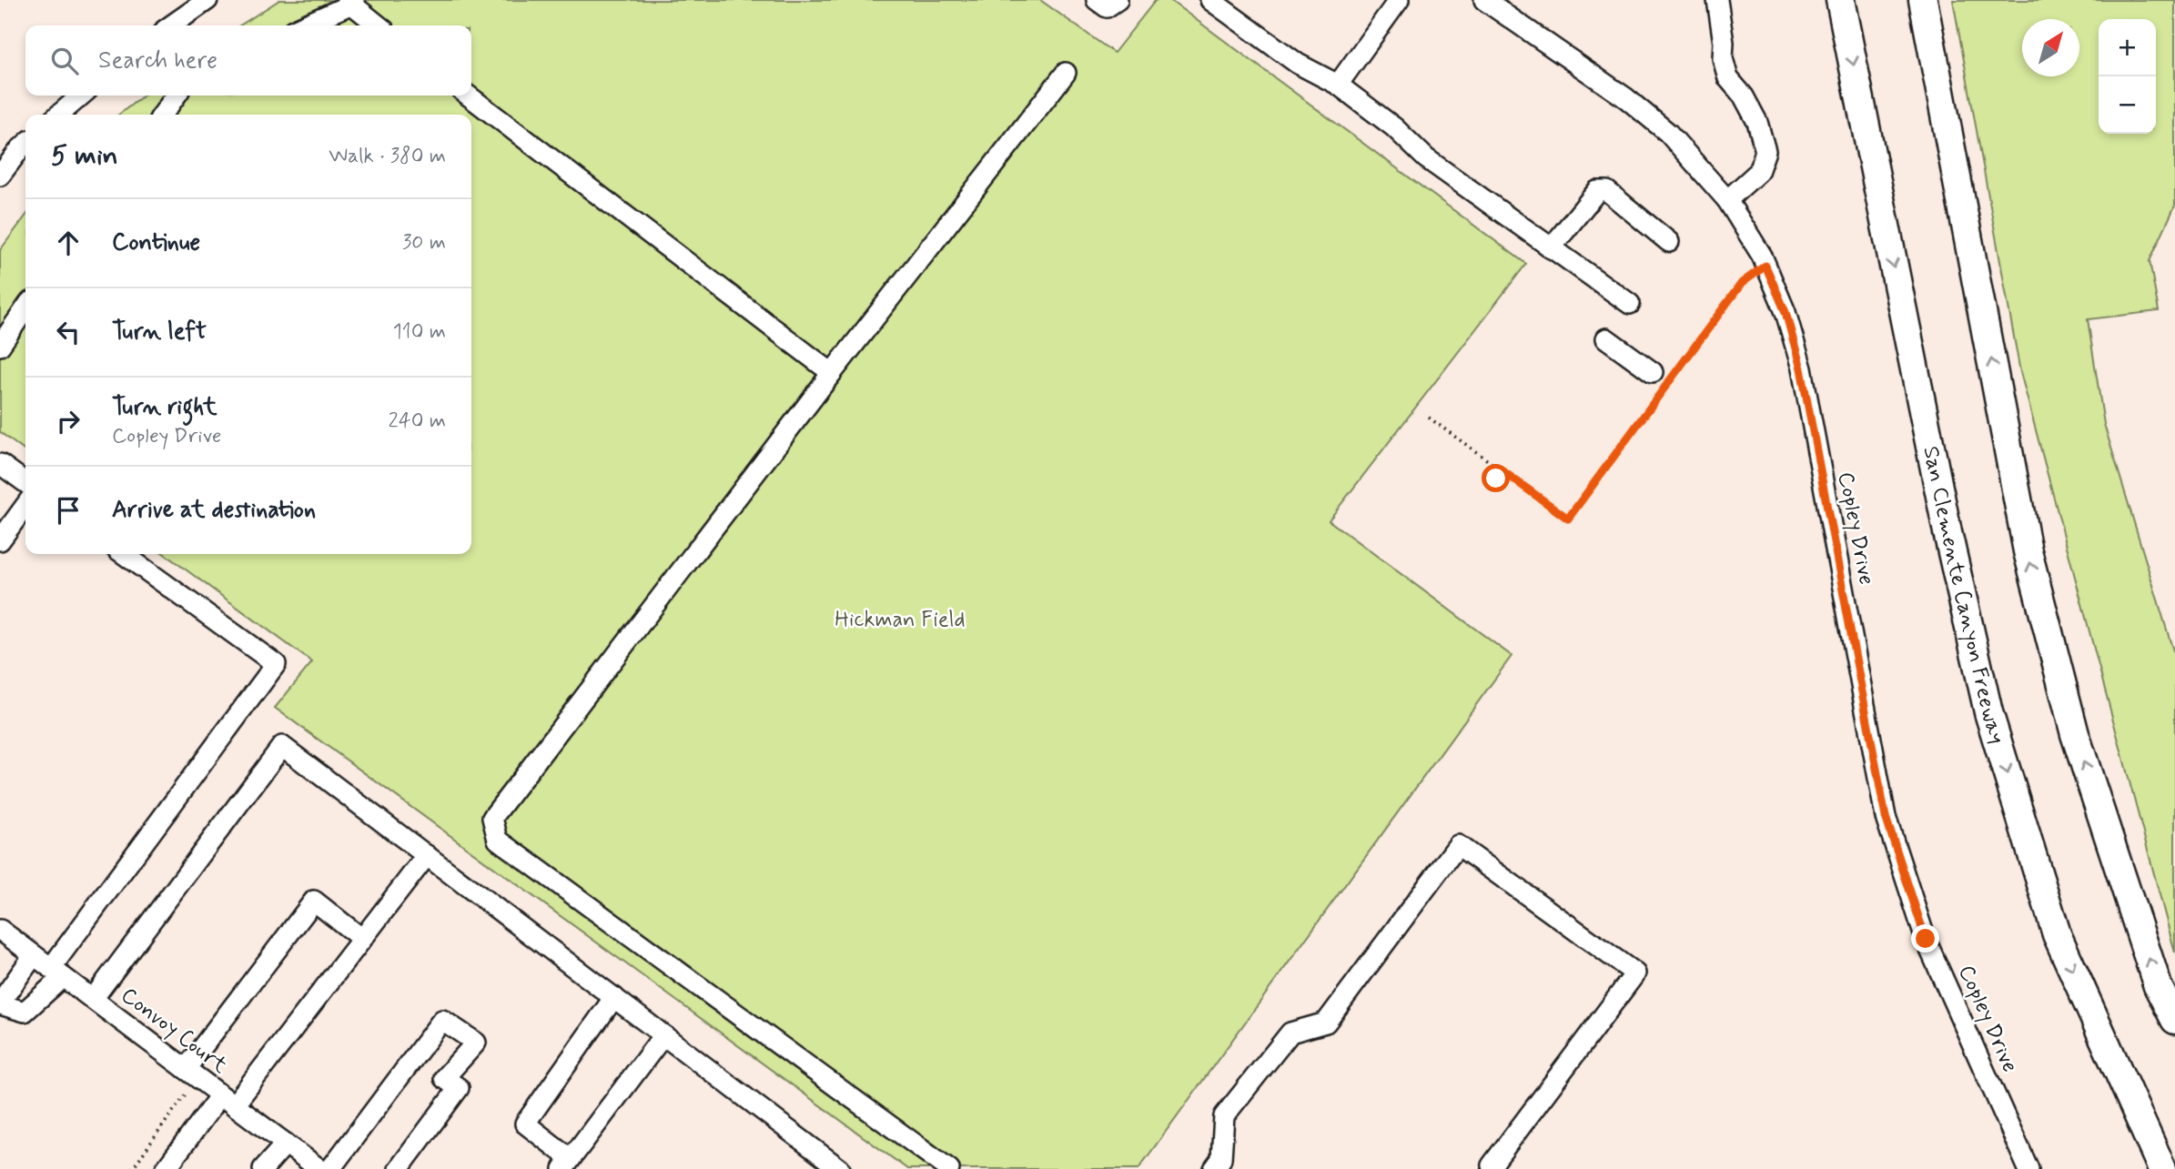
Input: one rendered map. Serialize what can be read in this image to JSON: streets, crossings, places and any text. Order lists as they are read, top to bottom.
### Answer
{
  "streets": {
    "highway": ["San Clemente Canyon Freeway"],
    "street": ["Copley Drive", "Convoy Court"]
  },
  "parks": ["Hickman Field"],
  "north": "top right",
  "page": {
    "map_buttons": ["+", "−"],
    "search": "Search here",
    "heading": ["5 min", "Walk · 380 m"],
    "list": [
      ["Continue", "30 m"],
      ["Turn left", "110 m"],
      ["Turn right", "Copley Drive", "240 m"],
      "Arrive at destination"
    ]
  }
}
